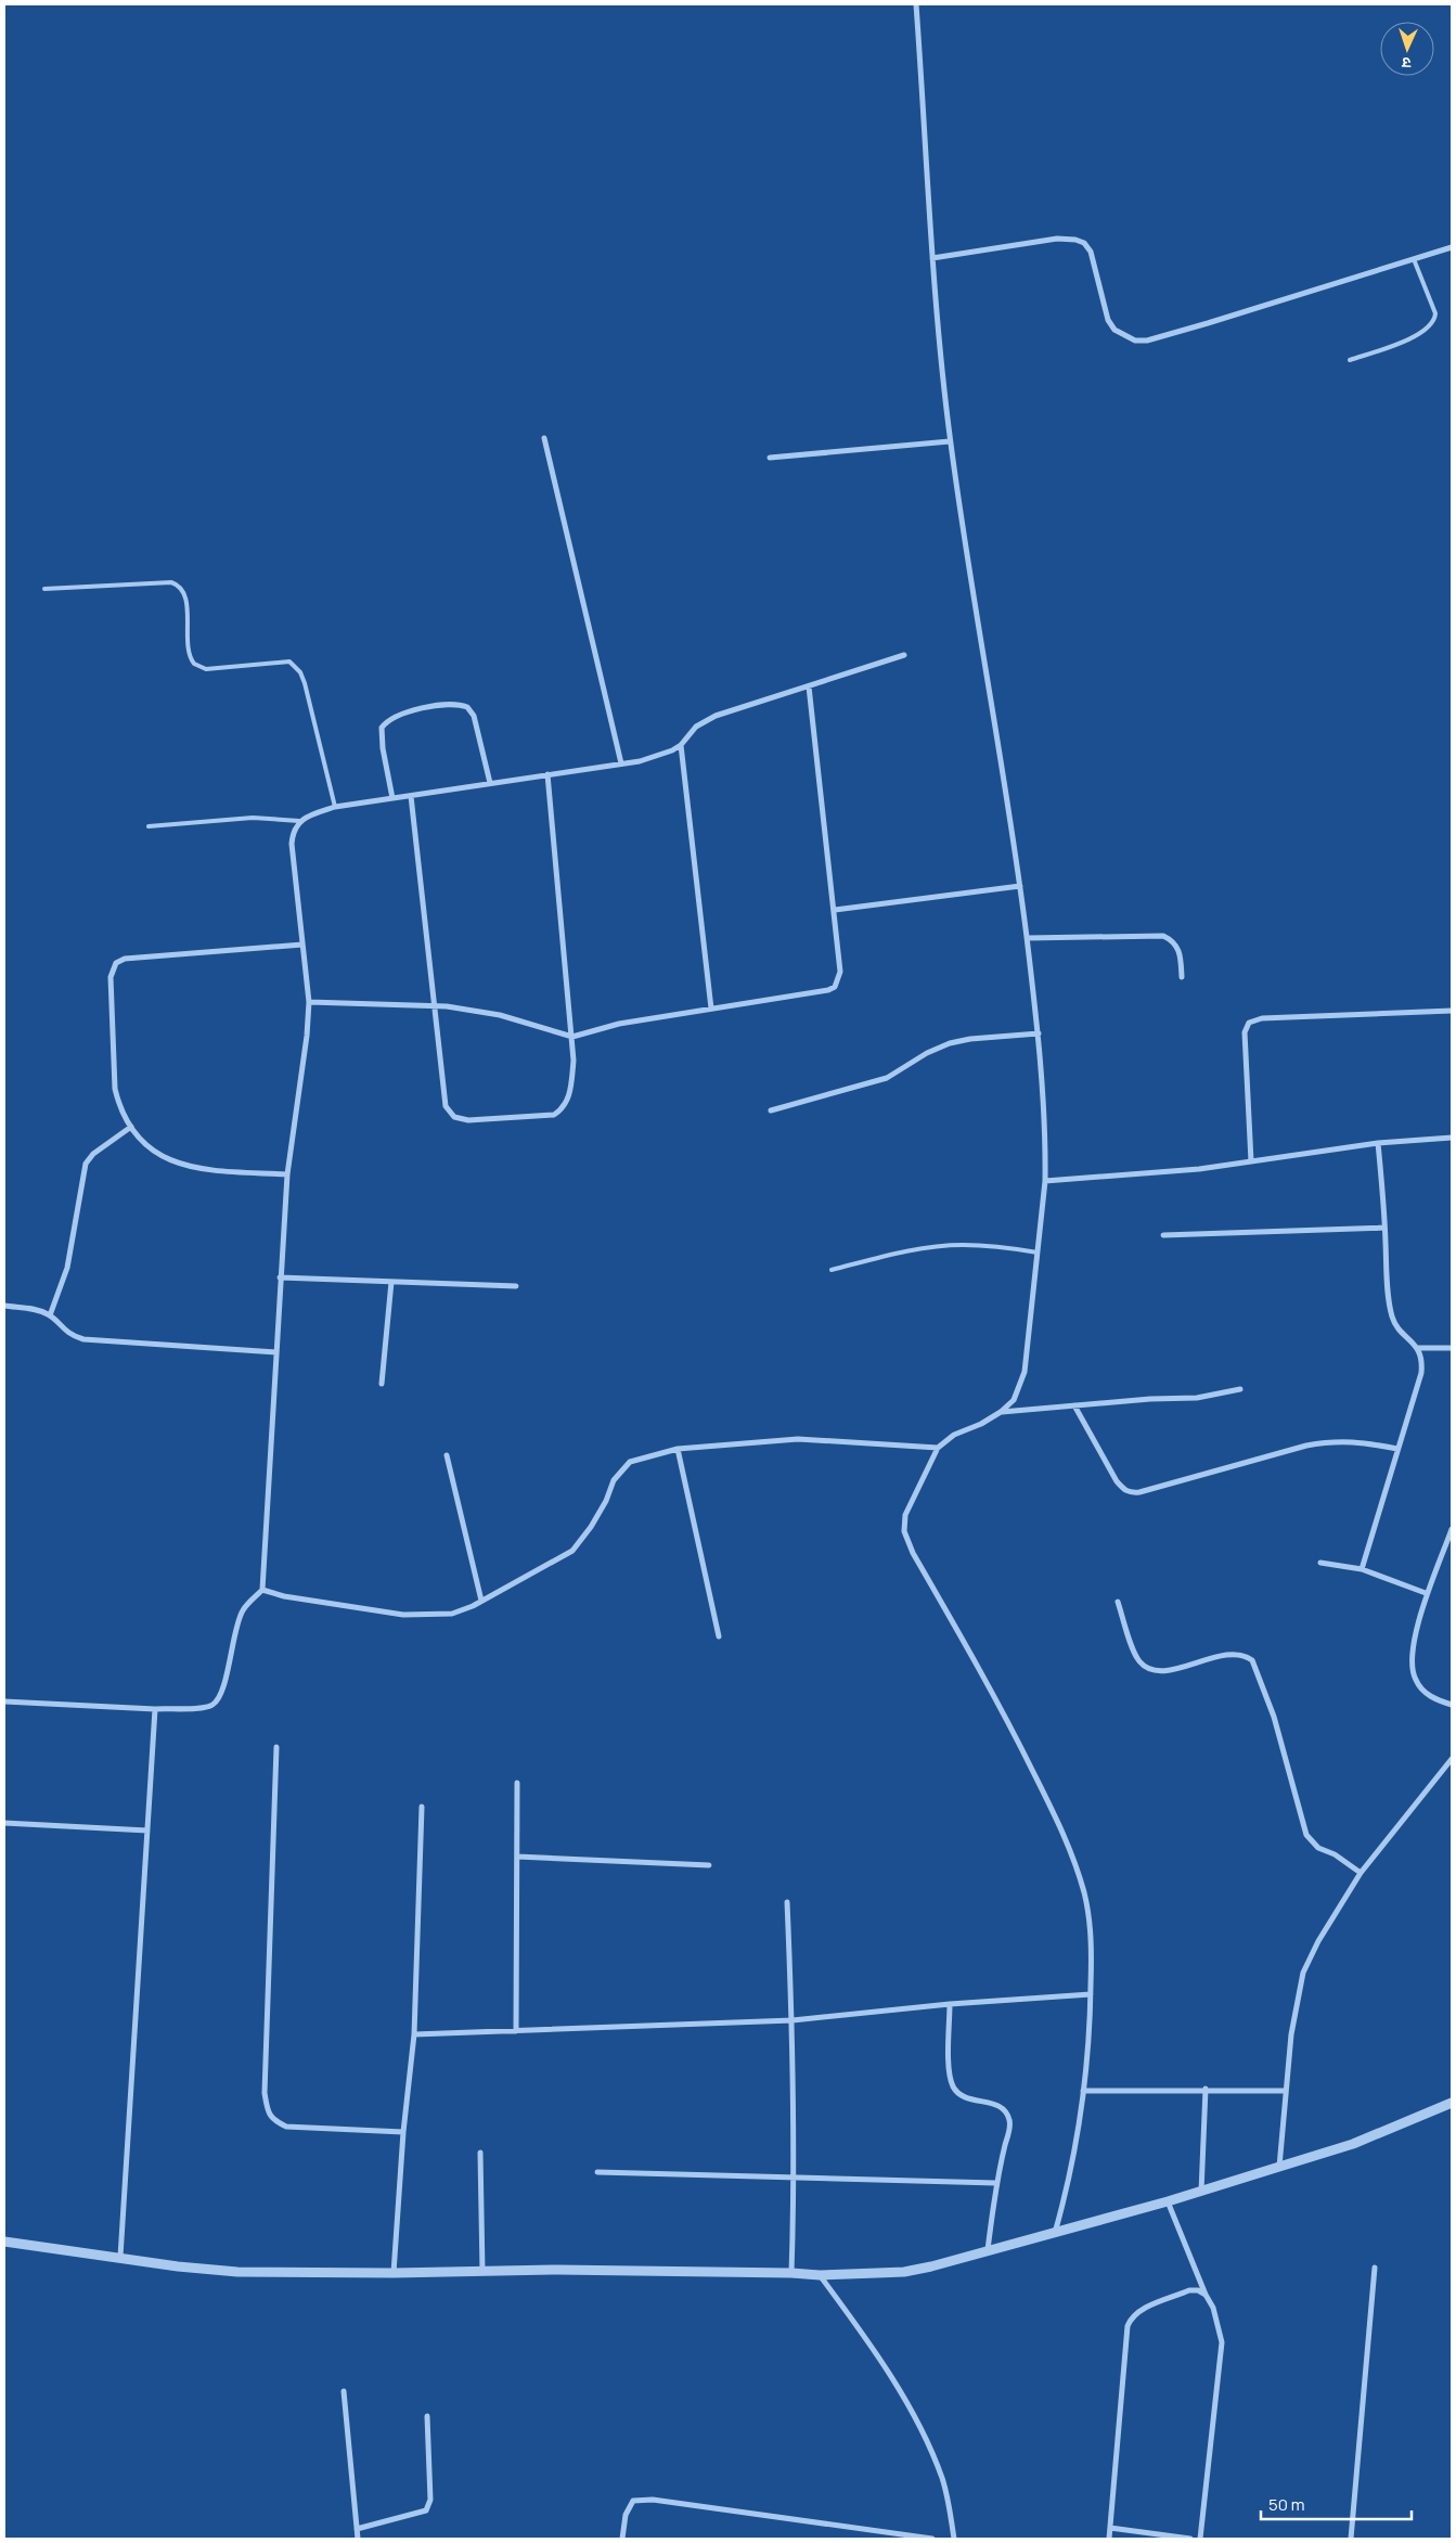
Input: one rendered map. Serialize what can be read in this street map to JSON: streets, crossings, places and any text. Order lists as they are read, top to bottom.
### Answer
{
  "scale_bar": "50 m",
  "north": "bottom"
}
